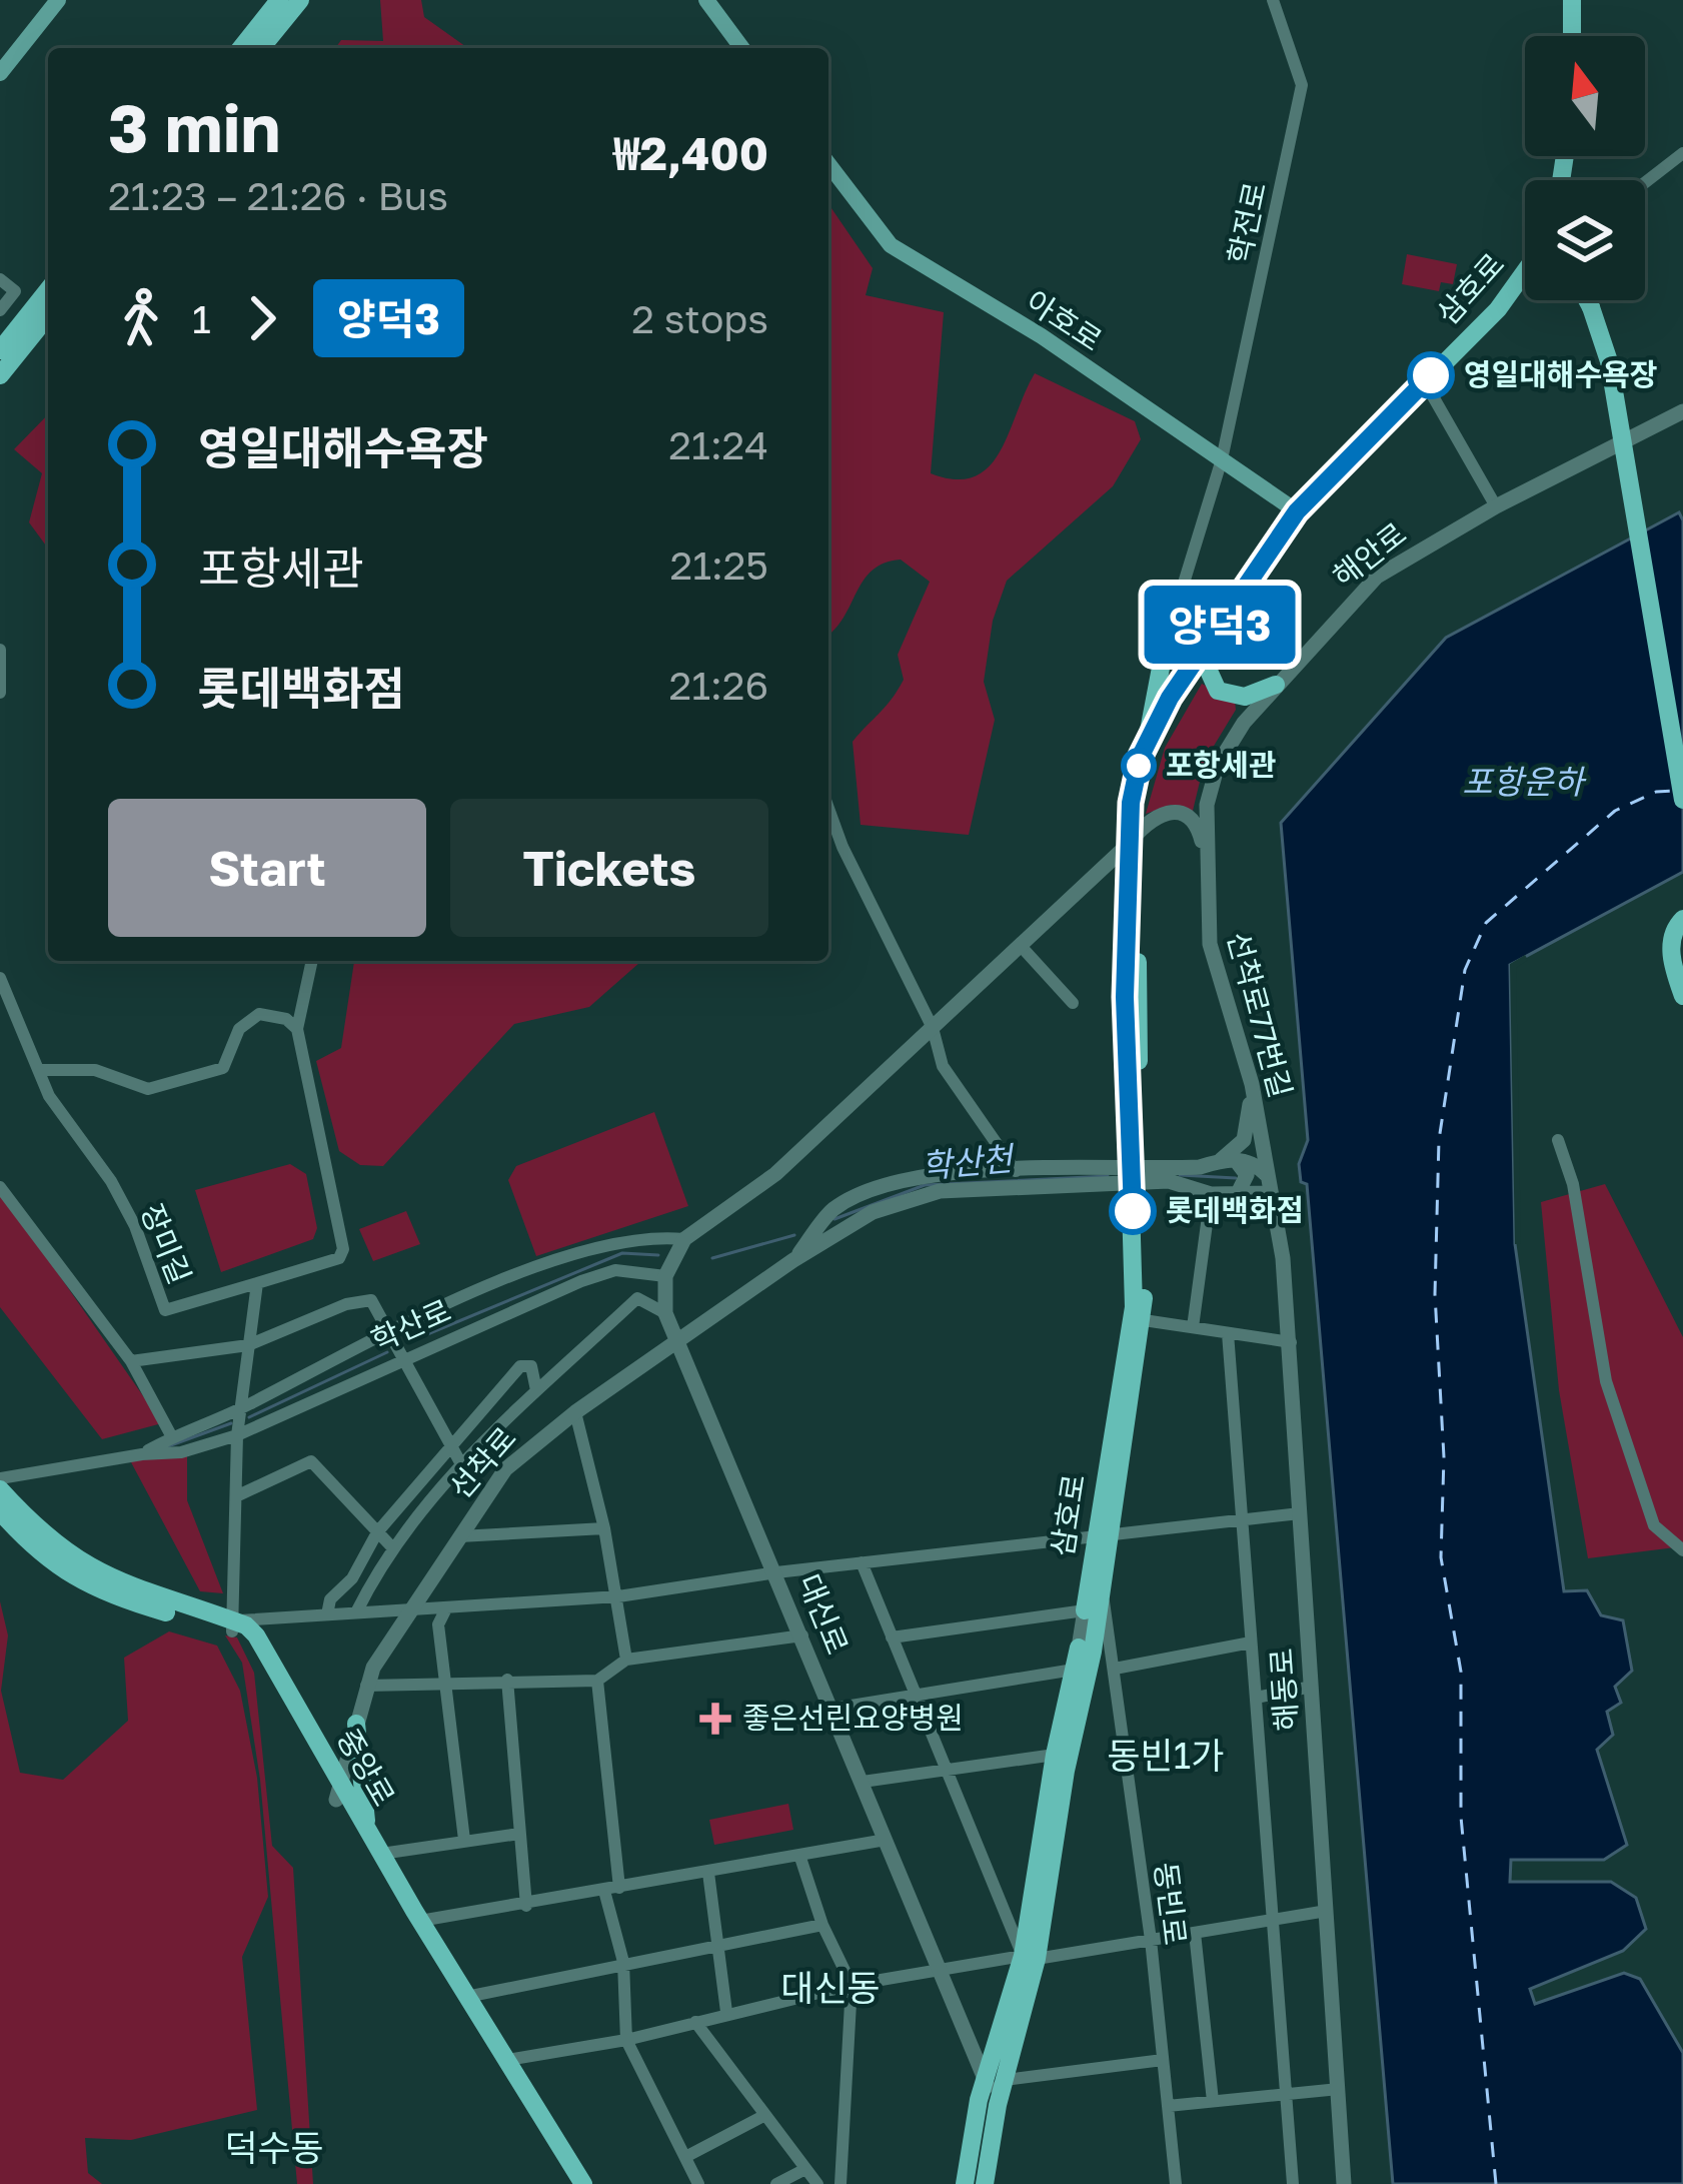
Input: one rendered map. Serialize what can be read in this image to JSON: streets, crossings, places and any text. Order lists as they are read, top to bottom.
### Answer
{
  "streets": {
    "main road": ["삼호로", "아호로", "중앙로"],
    "street": [
      "학전로",
      "해안로",
      "선착로77번길",
      "장미길",
      "학산로",
      "선착로",
      "대신로",
      "해동로",
      "동빈로"
    ]
  },
  "crossings": [
    ["학전로", "아호로"],
    ["삼호로", "아호로"],
    ["삼호로", "선착로"],
    ["삼호로", "대신로"],
    ["삼호로", "동빈로"],
    ["해안로", "선착로77번길"],
    ["선착로77번길", "선착로"],
    ["선착로77번길", "해동로"],
    ["학산로", "대신로"],
    ["선착로", "대신로"],
    ["선착로", "해동로"],
    ["선착로", "중앙로"]
  ],
  "districts": ["동빈1가", "대신동", "덕수동"],
  "water": ["포항운하", "학산천"],
  "places": {
    "other": ["영일대해수욕장", "포항세관", "롯데백화점"],
    "health": ["좋은선린요양병원"]
  },
  "lines": ["bus line 양덕3"],
  "north": "top",
  "page": {
    "on_map": "양덕3",
    "heading": ["3 min", "21:23 – 21:26 · Bus", "₩2,400"],
    "legs": ["1", "양덕3", "2 stops"],
    "list": [
      {
        "name": "영일대해수욕장",
        "value": "21:24"
      },
      {
        "name": "포항세관",
        "value": "21:25"
      },
      {
        "name": "롯데백화점",
        "value": "21:26"
      }
    ],
    "buttons": ["Start", "Tickets"]
  }
}
